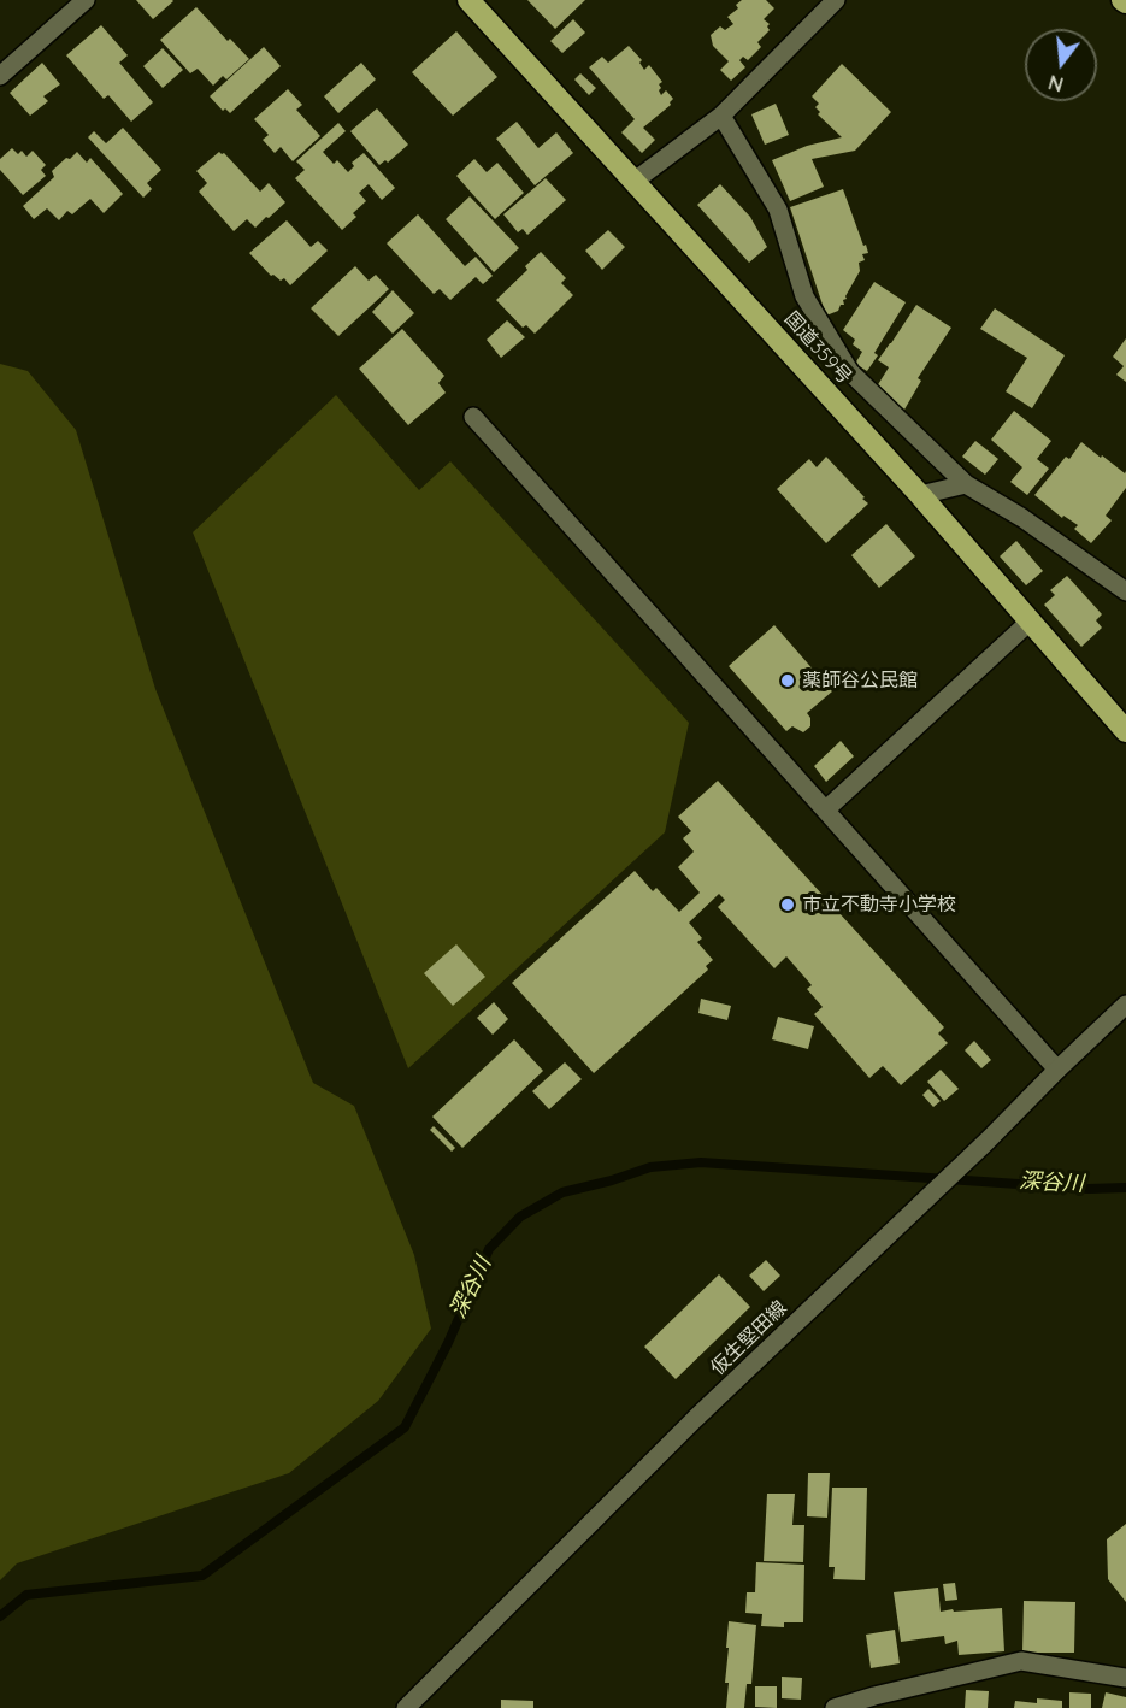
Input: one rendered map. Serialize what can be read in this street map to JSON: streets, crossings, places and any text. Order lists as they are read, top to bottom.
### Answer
{
  "streets": {
    "highway": ["国道359号"],
    "street": ["仮生堅田線"]
  },
  "water": ["深谷川"],
  "places": ["薬師谷公民館", "市立不動寺小学校"],
  "north": "bottom"
}
